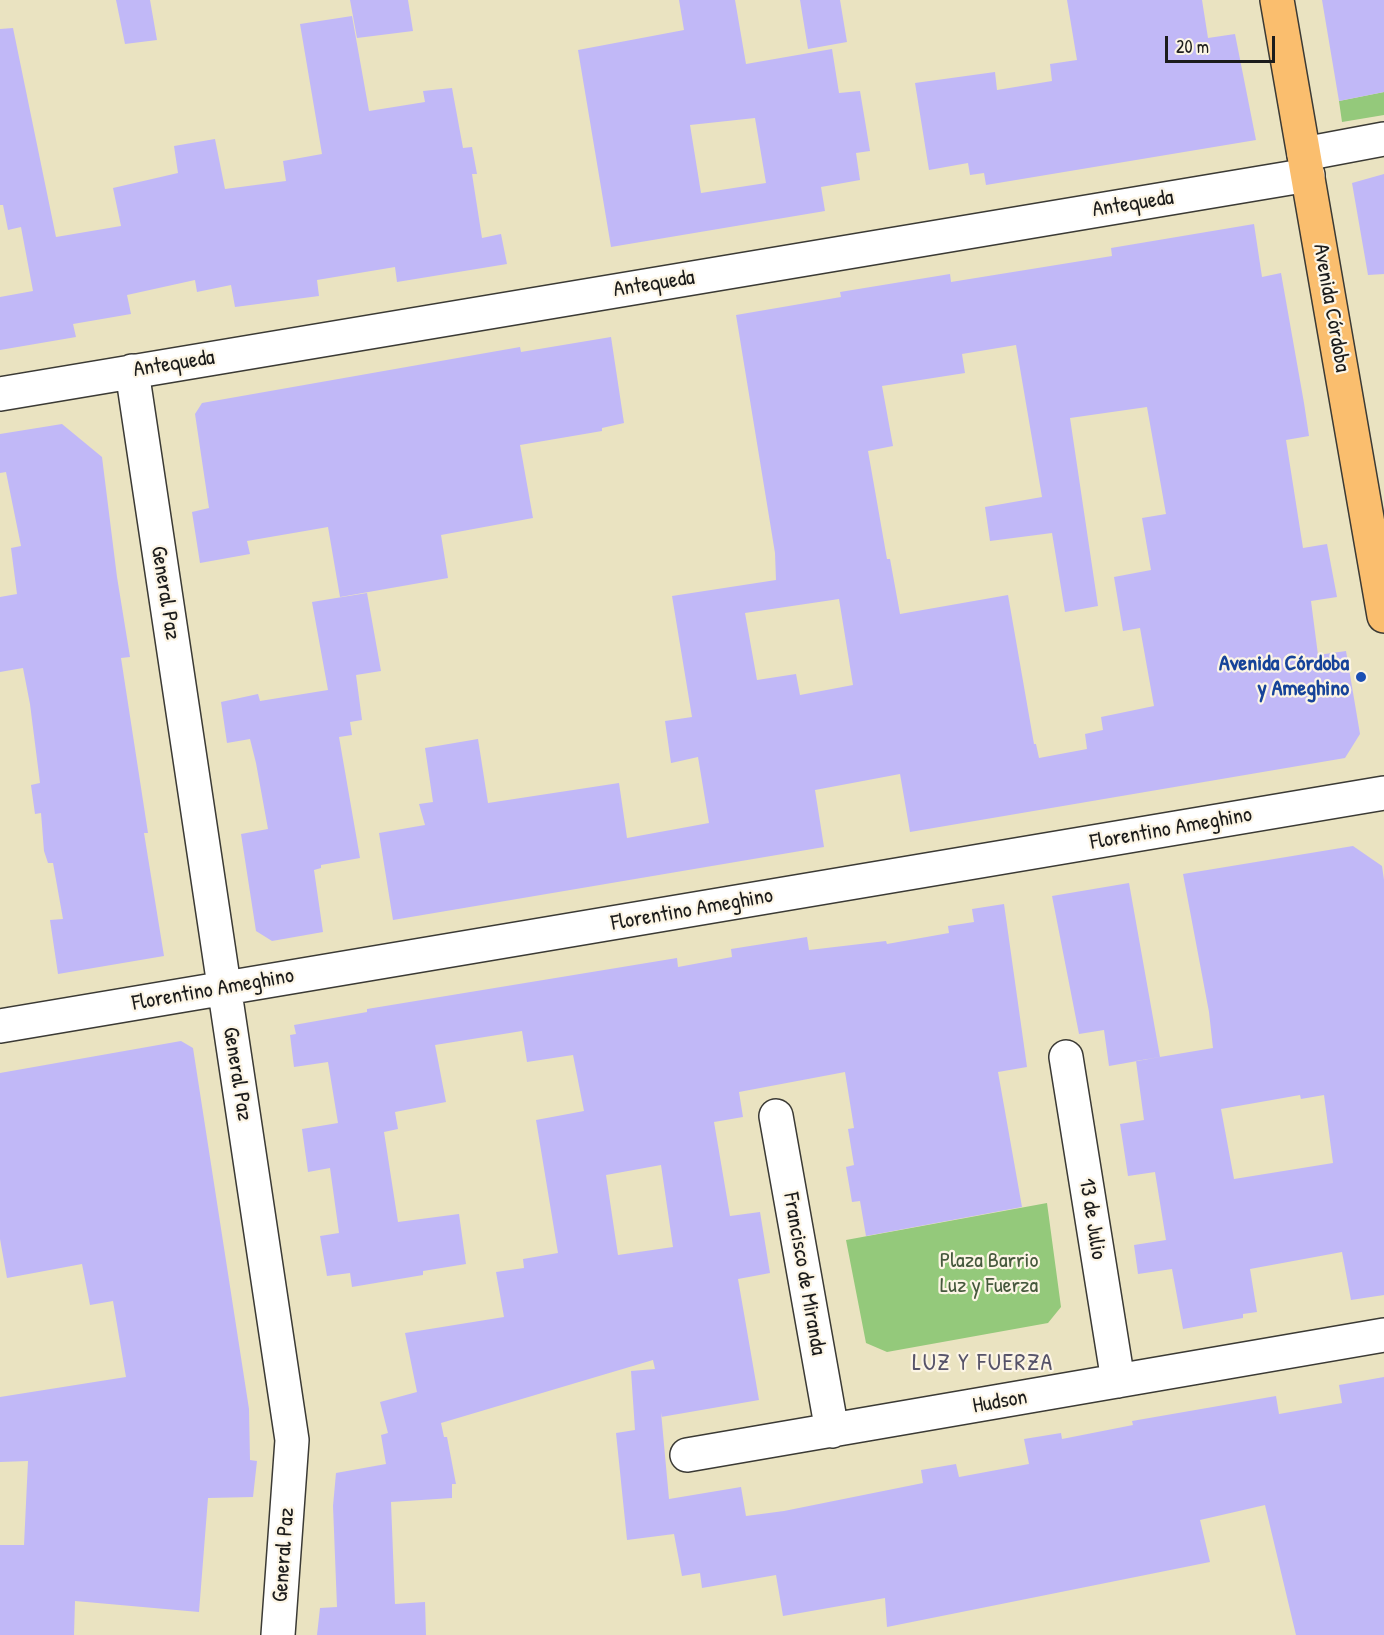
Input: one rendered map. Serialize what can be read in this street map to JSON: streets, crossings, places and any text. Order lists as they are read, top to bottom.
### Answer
{
  "streets": {
    "main road": ["Avenida Córdoba"],
    "street": [
      "Antequeda",
      "General Paz",
      "Florentino Ameghino",
      "13 de Julio",
      "Francisco de Miranda",
      "Hudson"
    ]
  },
  "crossings": [
    ["Antequeda", "Avenida Córdoba"],
    ["Antequeda", "General Paz"],
    ["General Paz", "Florentino Ameghino"],
    ["13 de Julio", "Hudson"],
    ["Francisco de Miranda", "Hudson"]
  ],
  "districts": ["LUZ Y FUERZA"],
  "parks": ["Plaza Barrio Luz y Fuerza"],
  "places": ["Avenida Córdoba y Ameghino"],
  "scale_bar": "20 m"
}
